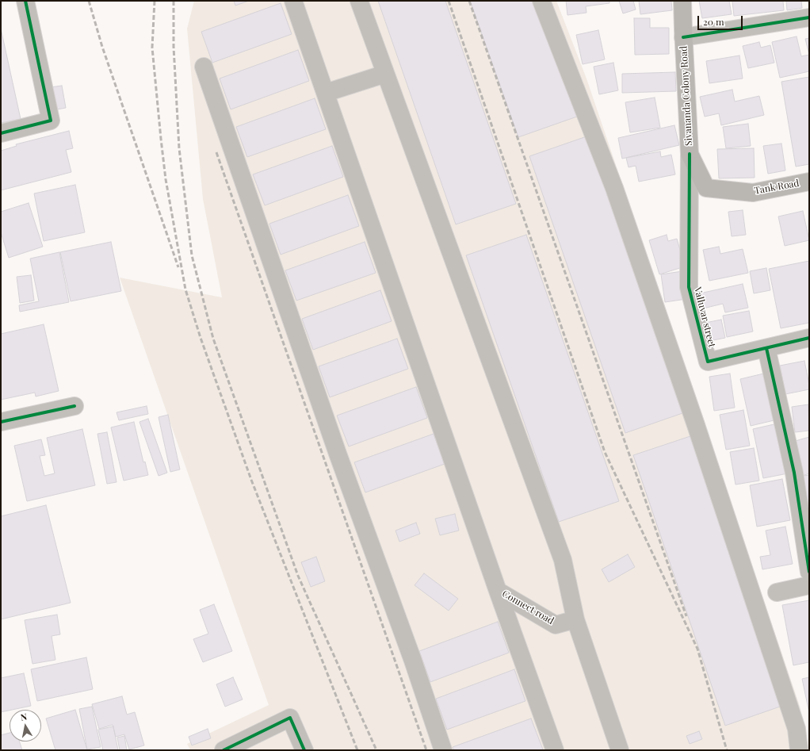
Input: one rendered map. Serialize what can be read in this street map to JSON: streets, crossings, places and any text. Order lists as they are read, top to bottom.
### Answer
{
  "streets": {
    "main road": ["Sivananda Colony Road", "Tank Road"],
    "street": ["Valluvar street", "Connect road"]
  },
  "crossings": [
    ["Sivananda Colony Road", "Tank Road"],
    ["Sivananda Colony Road", "Valluvar street"],
    ["Tank Road", "Valluvar street"]
  ],
  "scale_bar": "20 m",
  "north": "top"
}
